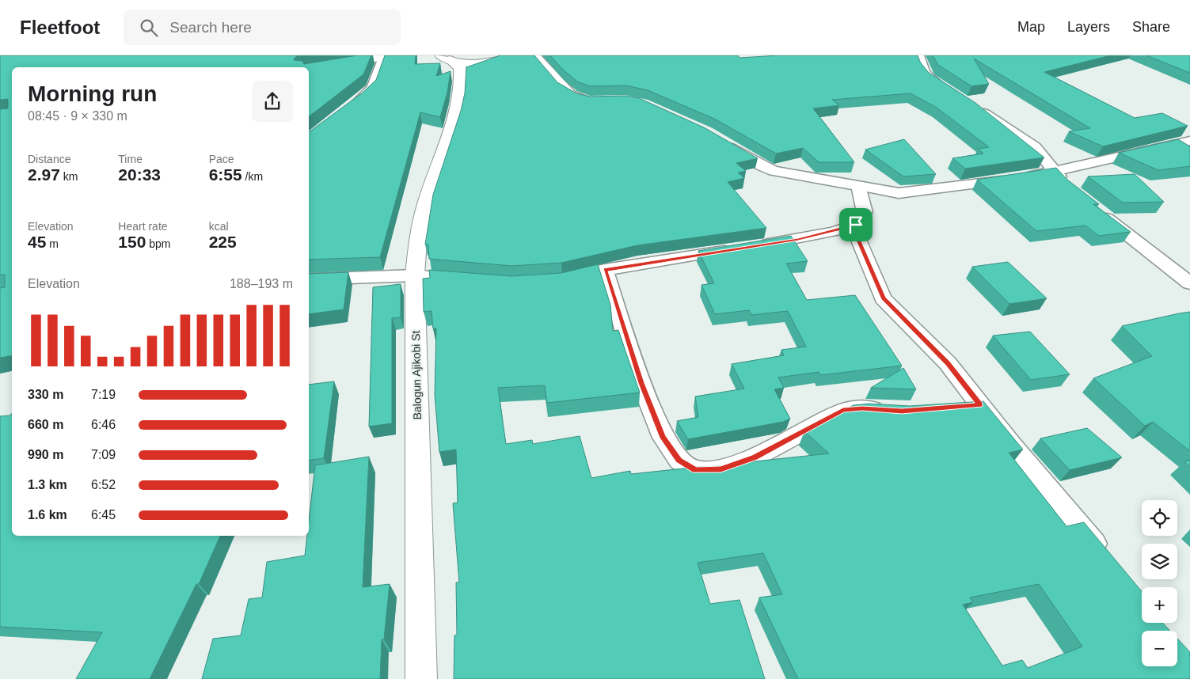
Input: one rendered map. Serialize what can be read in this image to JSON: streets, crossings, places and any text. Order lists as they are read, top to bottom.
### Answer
{
  "streets": {
    "main road": ["Balogun Ajikobi St"]
  },
  "page": {
    "header": "Fleetfoot",
    "search": "Search here",
    "nav": ["Map", "Layers", "Share"],
    "heading": ["Morning run", "08:45 · 9 × 330 m"],
    "stats": [
      ["Distance", "2.97 km"],
      ["Time", "20:33"],
      ["Pace", "6:55 /km"],
      ["Elevation", "45 m"],
      ["Heart rate", "150 bpm"],
      ["kcal", "225"]
    ],
    "chart": ["Elevation", "188–193 m"],
    "list": [
      {
        "name": "330 m",
        "note": "7:19"
      },
      {
        "name": "660 m",
        "note": "6:46"
      },
      {
        "name": "990 m",
        "note": "7:09"
      },
      {
        "name": "1.3 km",
        "note": "6:52"
      },
      {
        "name": "1.6 km",
        "note": "6:45"
      }
    ],
    "map_buttons": ["+", "−"]
  }
}
